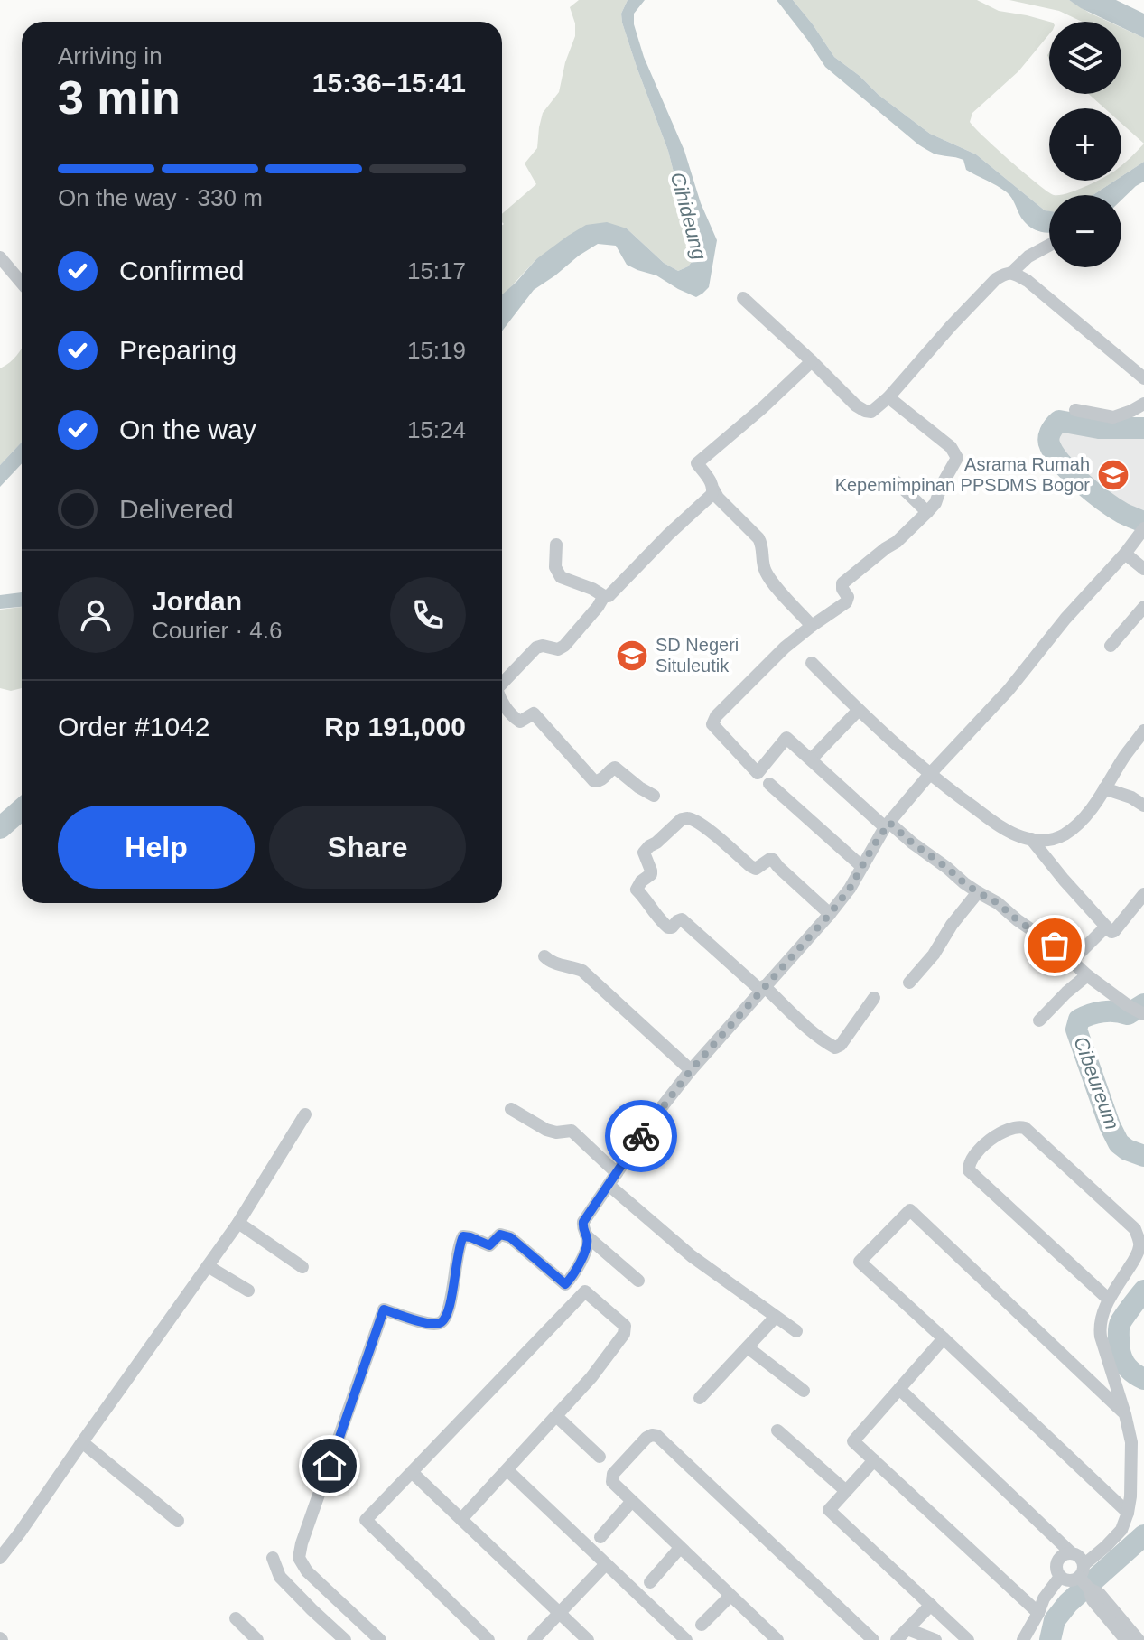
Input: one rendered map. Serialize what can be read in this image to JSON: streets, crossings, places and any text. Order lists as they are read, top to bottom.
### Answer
{
  "water": ["Cihideung", "Cibeureum"],
  "places": {
    "school or university": ["Asrama Rumah Kepemimpinan PPSDMS Bogor", "SD Negeri Situleutik"]
  },
  "page": {
    "map_buttons": ["+", "−"],
    "heading": ["3 min", "Arriving in", "15:36–15:41"],
    "panel": [
      "Jordan",
      "Courier · 4.6",
      "Order #1042",
      "Rp 191,000"
    ],
    "bar": "On the way · 330 m",
    "list": [
      ["Confirmed", "15:17"],
      ["Preparing", "15:19"],
      ["On the way", "15:24"],
      "Delivered"
    ],
    "buttons": ["Help", "Share"]
  }
}
